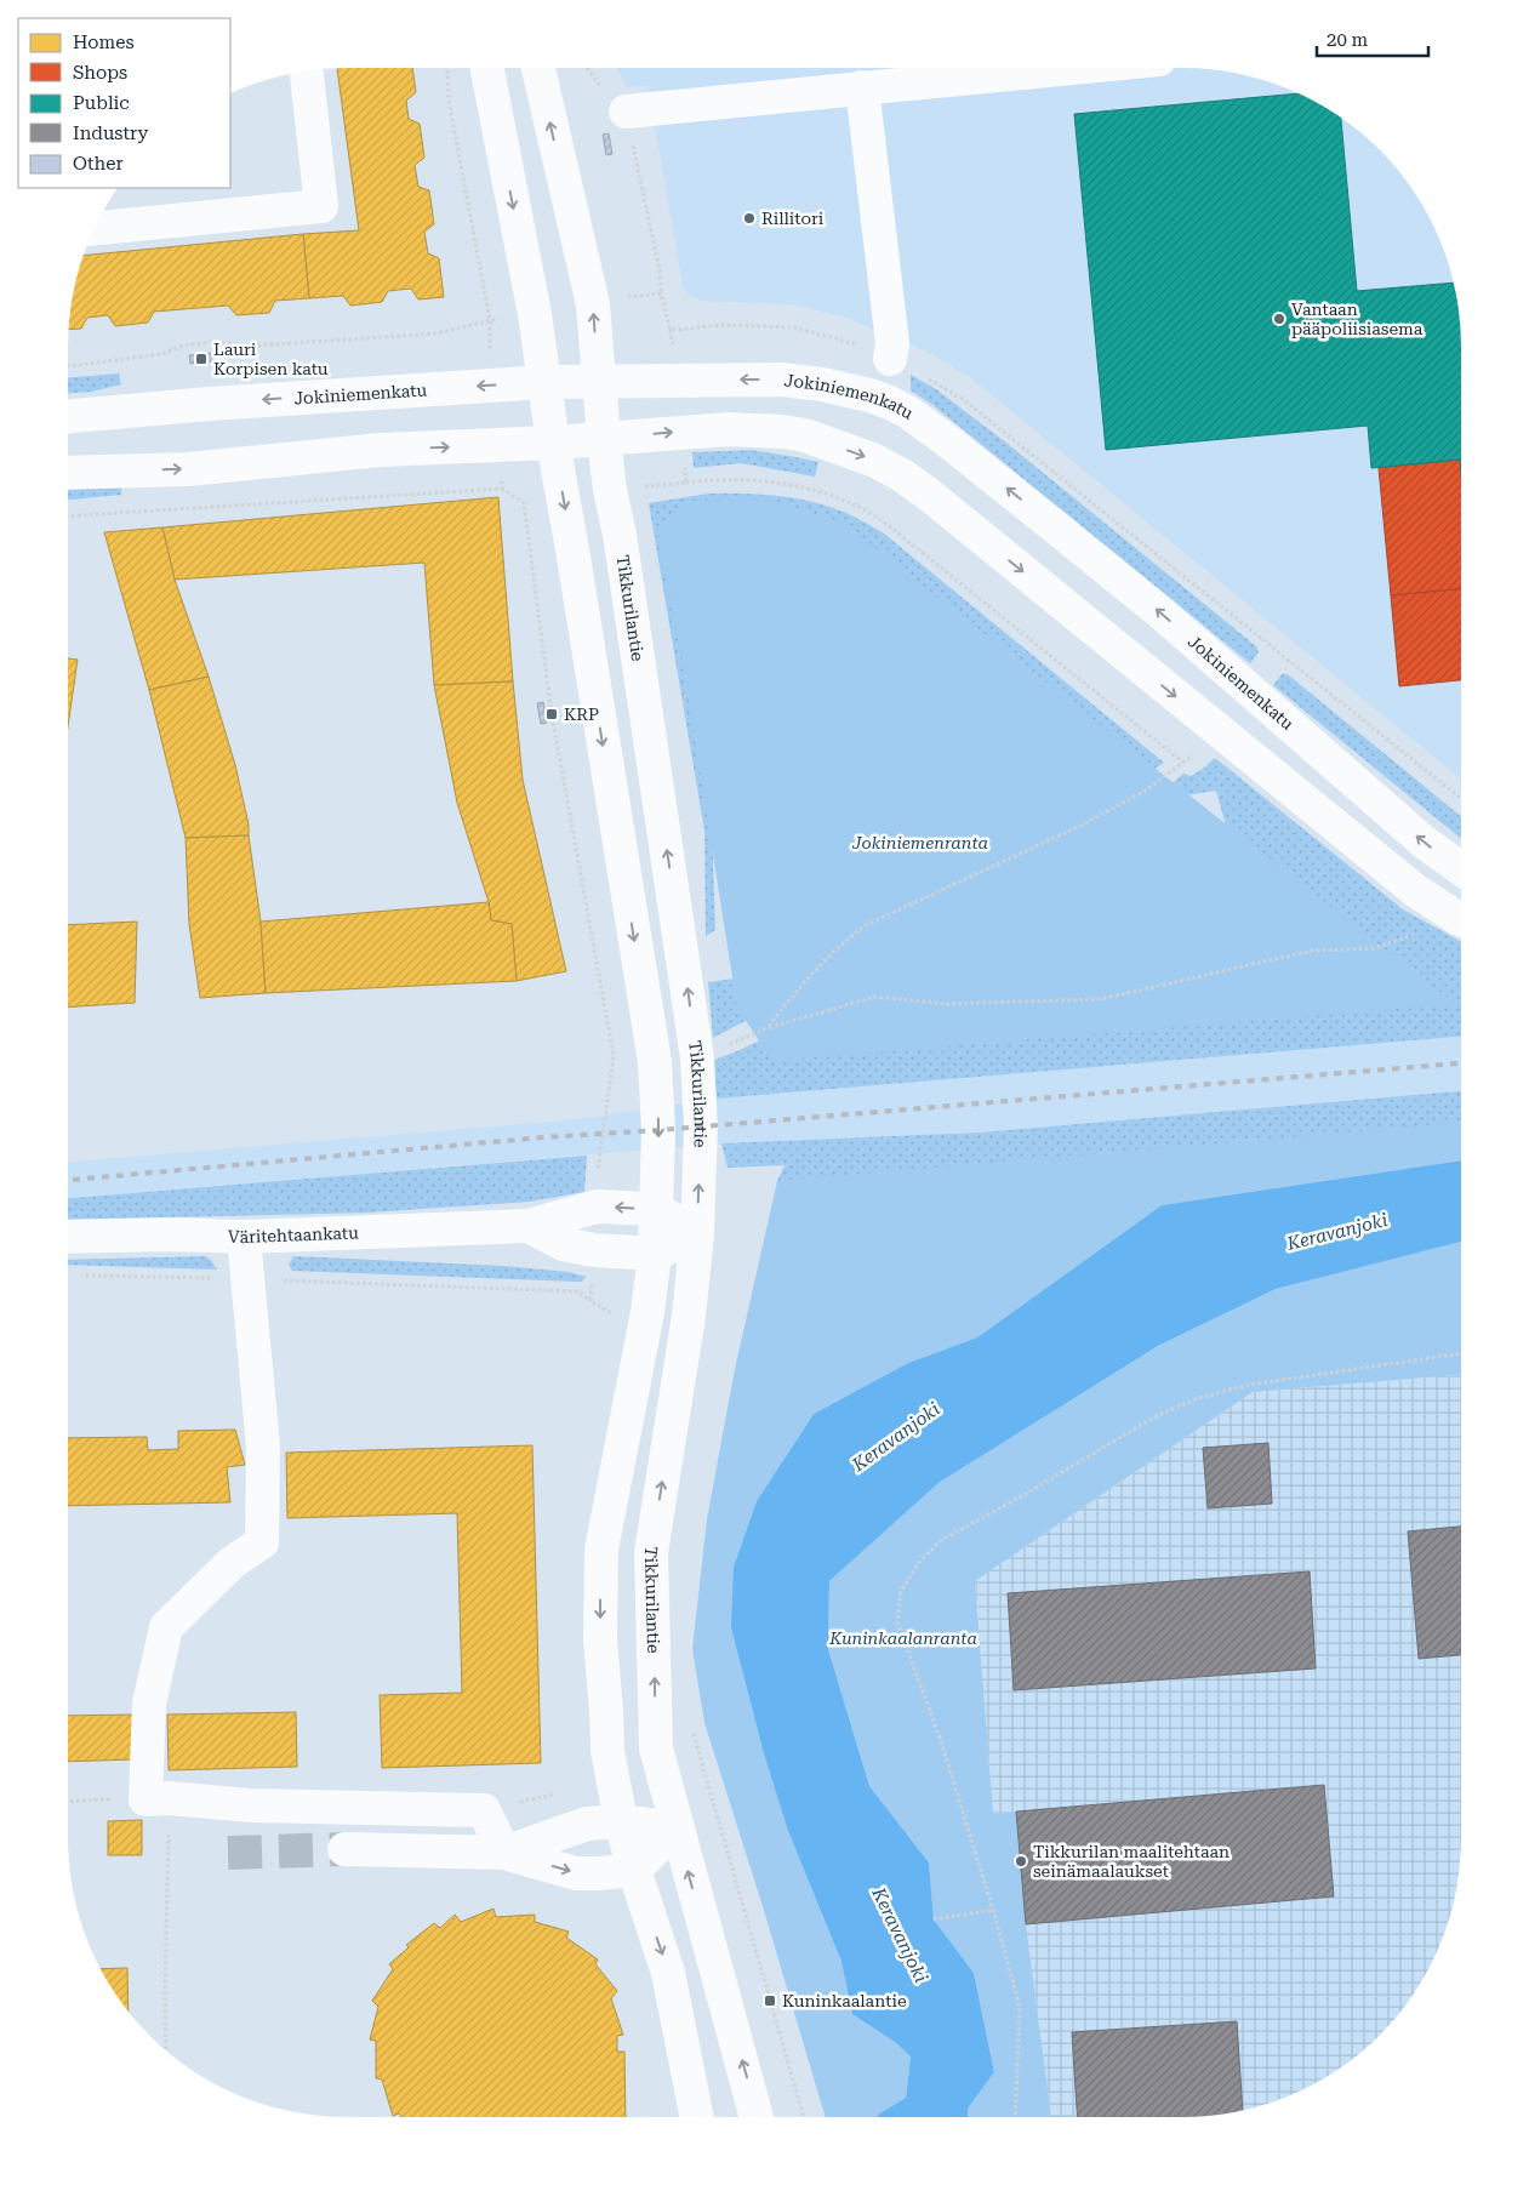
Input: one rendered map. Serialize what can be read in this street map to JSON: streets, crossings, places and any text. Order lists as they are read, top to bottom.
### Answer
{
  "streets": {
    "main road": ["Jokiniemenkatu", "Tikkurilantie", "Väritehtaankatu"]
  },
  "crossings": [
    ["Jokiniemenkatu", "Tikkurilantie"],
    ["Tikkurilantie", "Väritehtaankatu"]
  ],
  "water": ["Keravanjoki"],
  "parks": ["Jokiniemenranta", "Kuninkaalanranta"],
  "places": {
    "other": ["Rillitori", "Vantaan pääpoliisiasema", "Tikkurilan maalitehtaan seinämaalaukset"],
    "transit": ["Lauri Korpisen katu", "KRP", "Kuninkaalantie"]
  },
  "legend": [
    "Homes",
    "Shops",
    "Public",
    "Industry",
    "Other"
  ],
  "scale_bar": "20 m"
}
